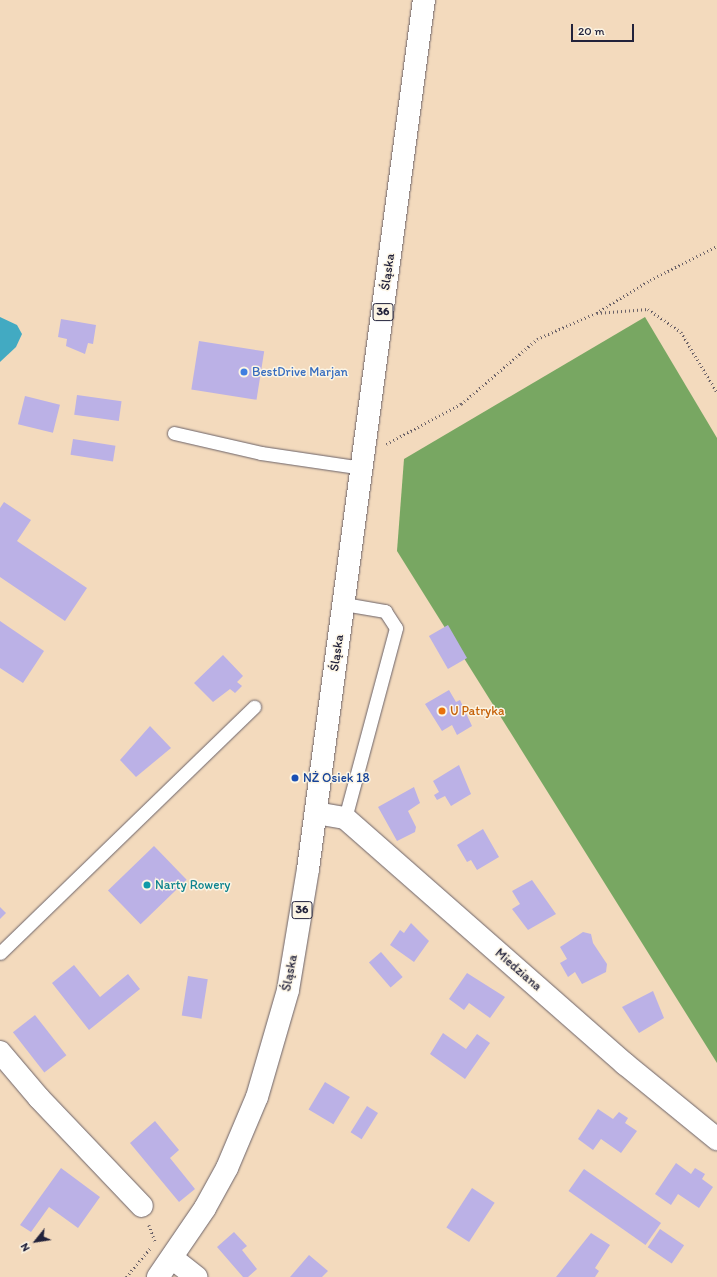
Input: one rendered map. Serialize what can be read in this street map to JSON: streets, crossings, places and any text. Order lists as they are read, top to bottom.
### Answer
{
  "streets": {
    "main road": ["Śląska", "36", "Miedziana"]
  },
  "places": [
    "BestDrive Marjan",
    "U Patryka",
    "NŻ Osiek 18",
    "Narty Rowery"
  ],
  "scale_bar": "20 m",
  "north": "bottom left"
}
